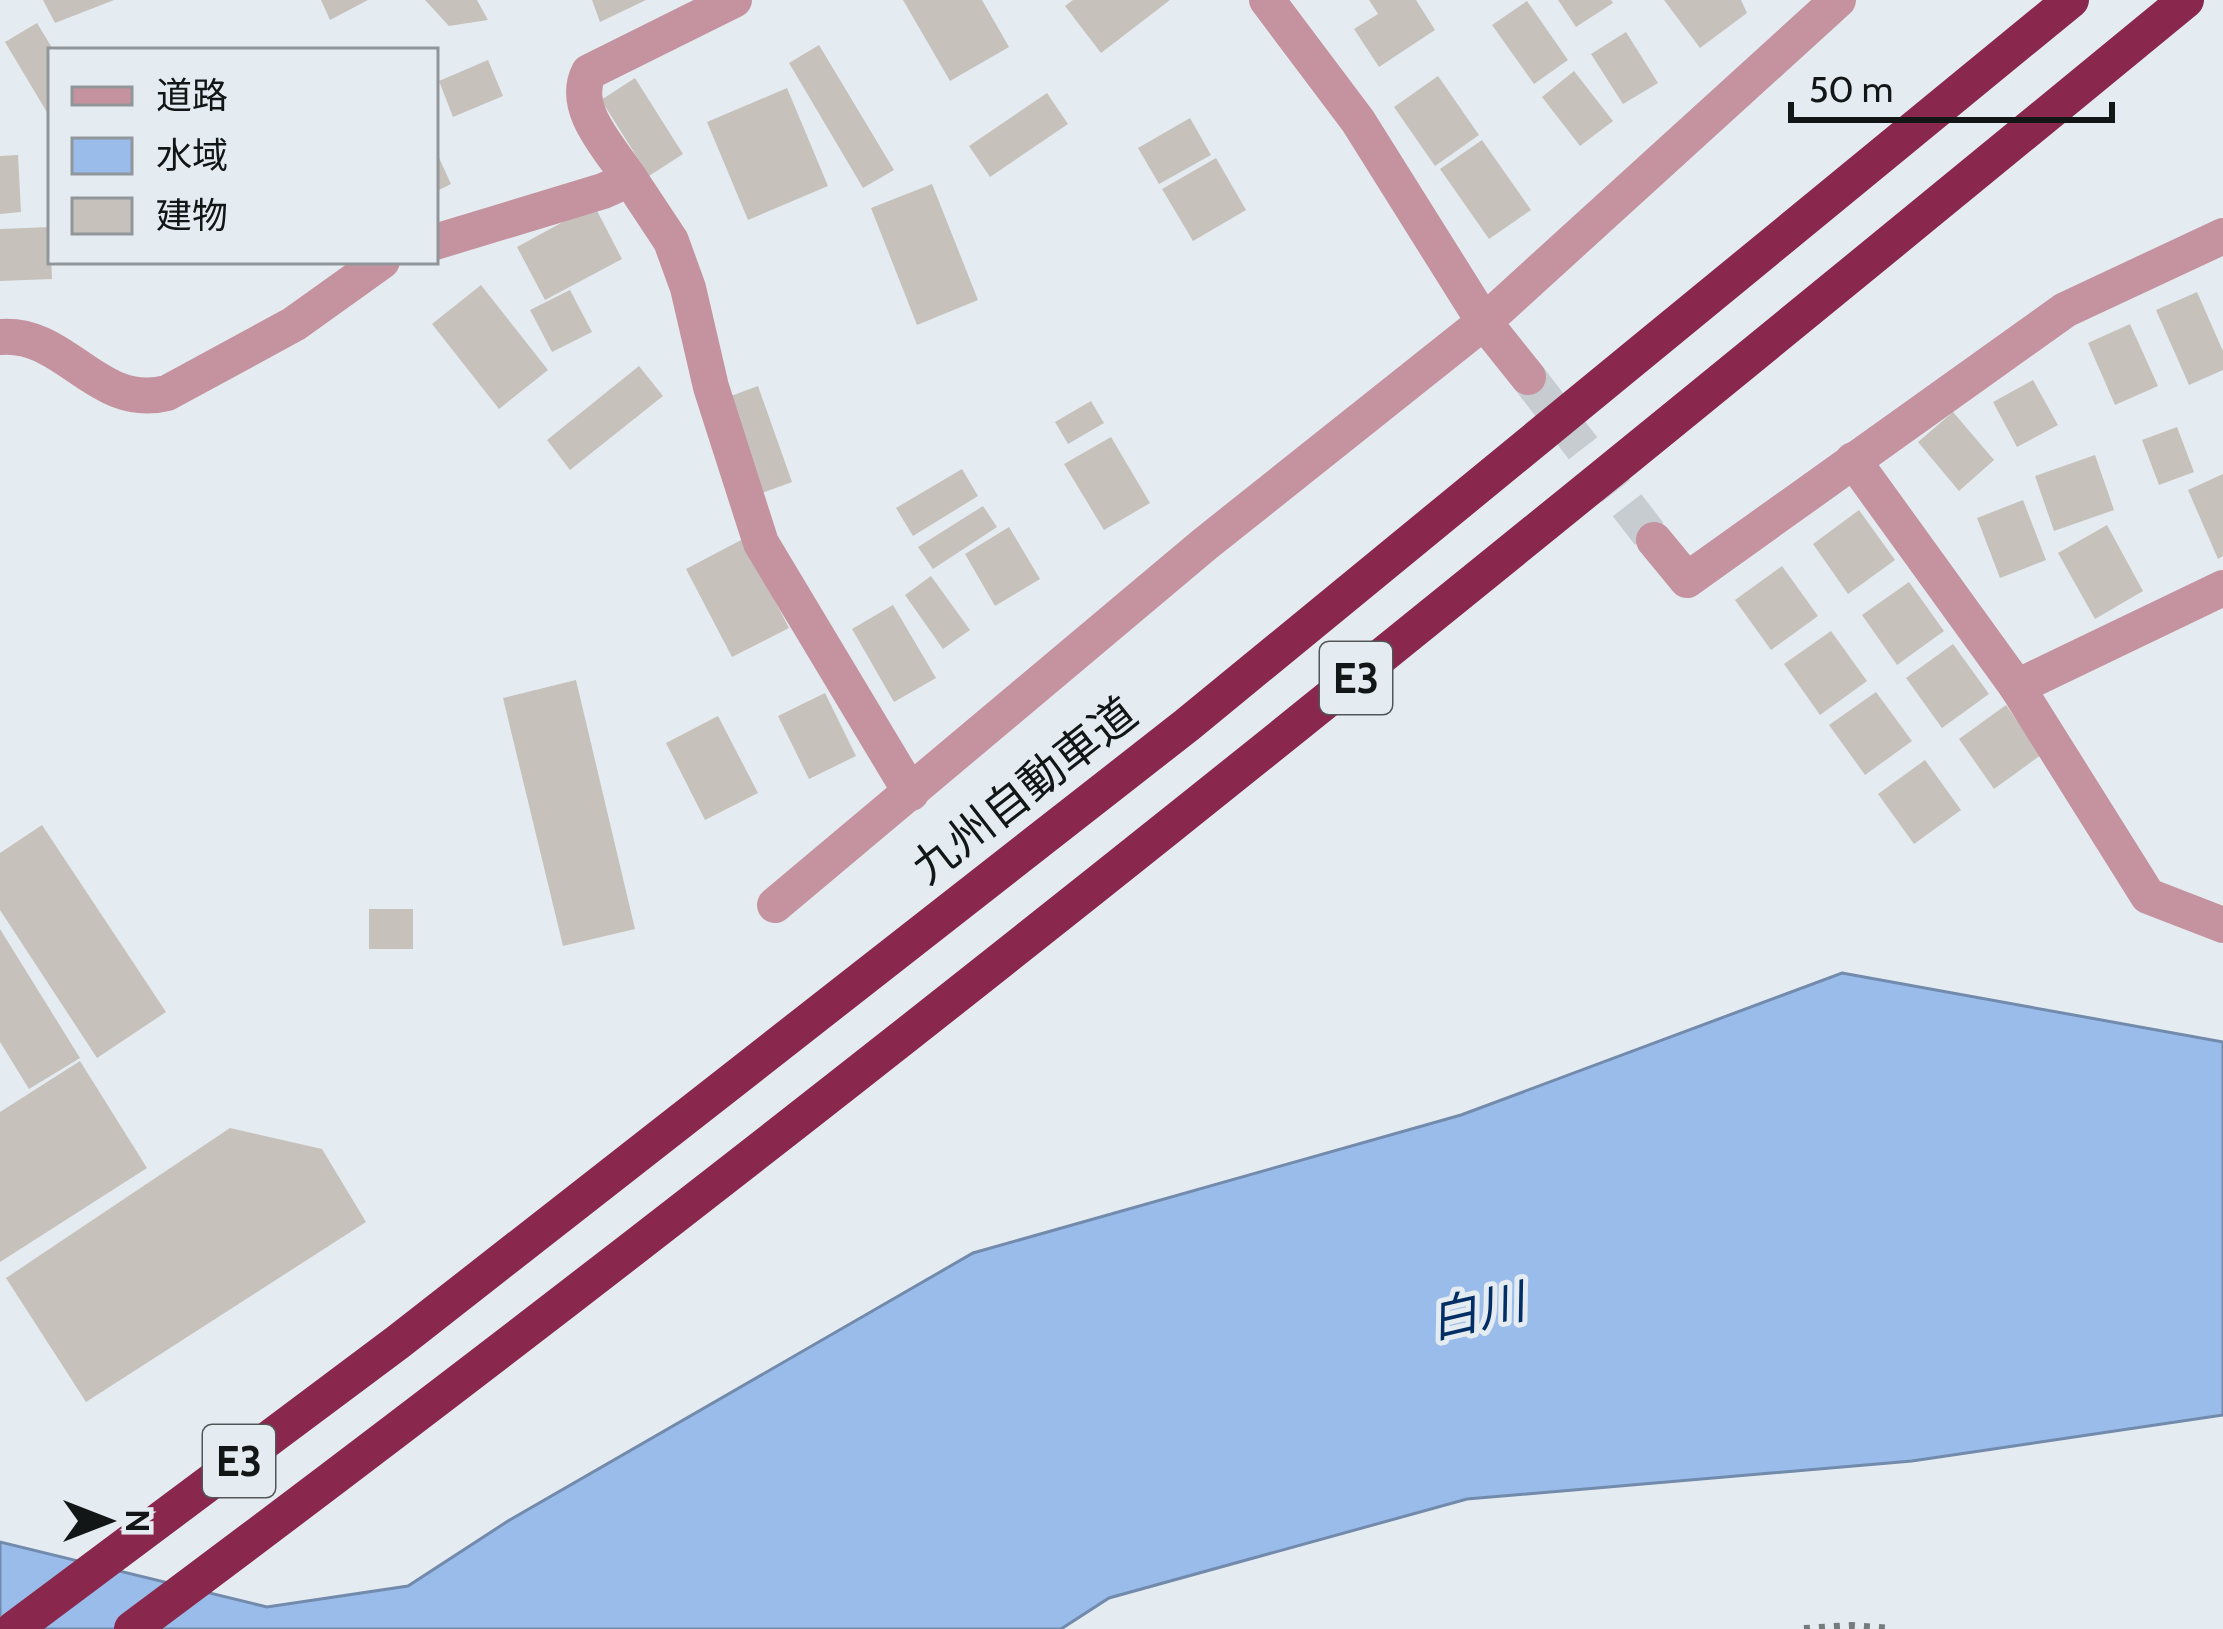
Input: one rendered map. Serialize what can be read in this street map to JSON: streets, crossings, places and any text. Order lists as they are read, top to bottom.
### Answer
{
  "streets": {
    "highway": ["E3", "九州自動車道"]
  },
  "water": ["白川"],
  "legend": ["道路", "水域", "建物"],
  "scale_bar": "50 m",
  "north": "right"
}
